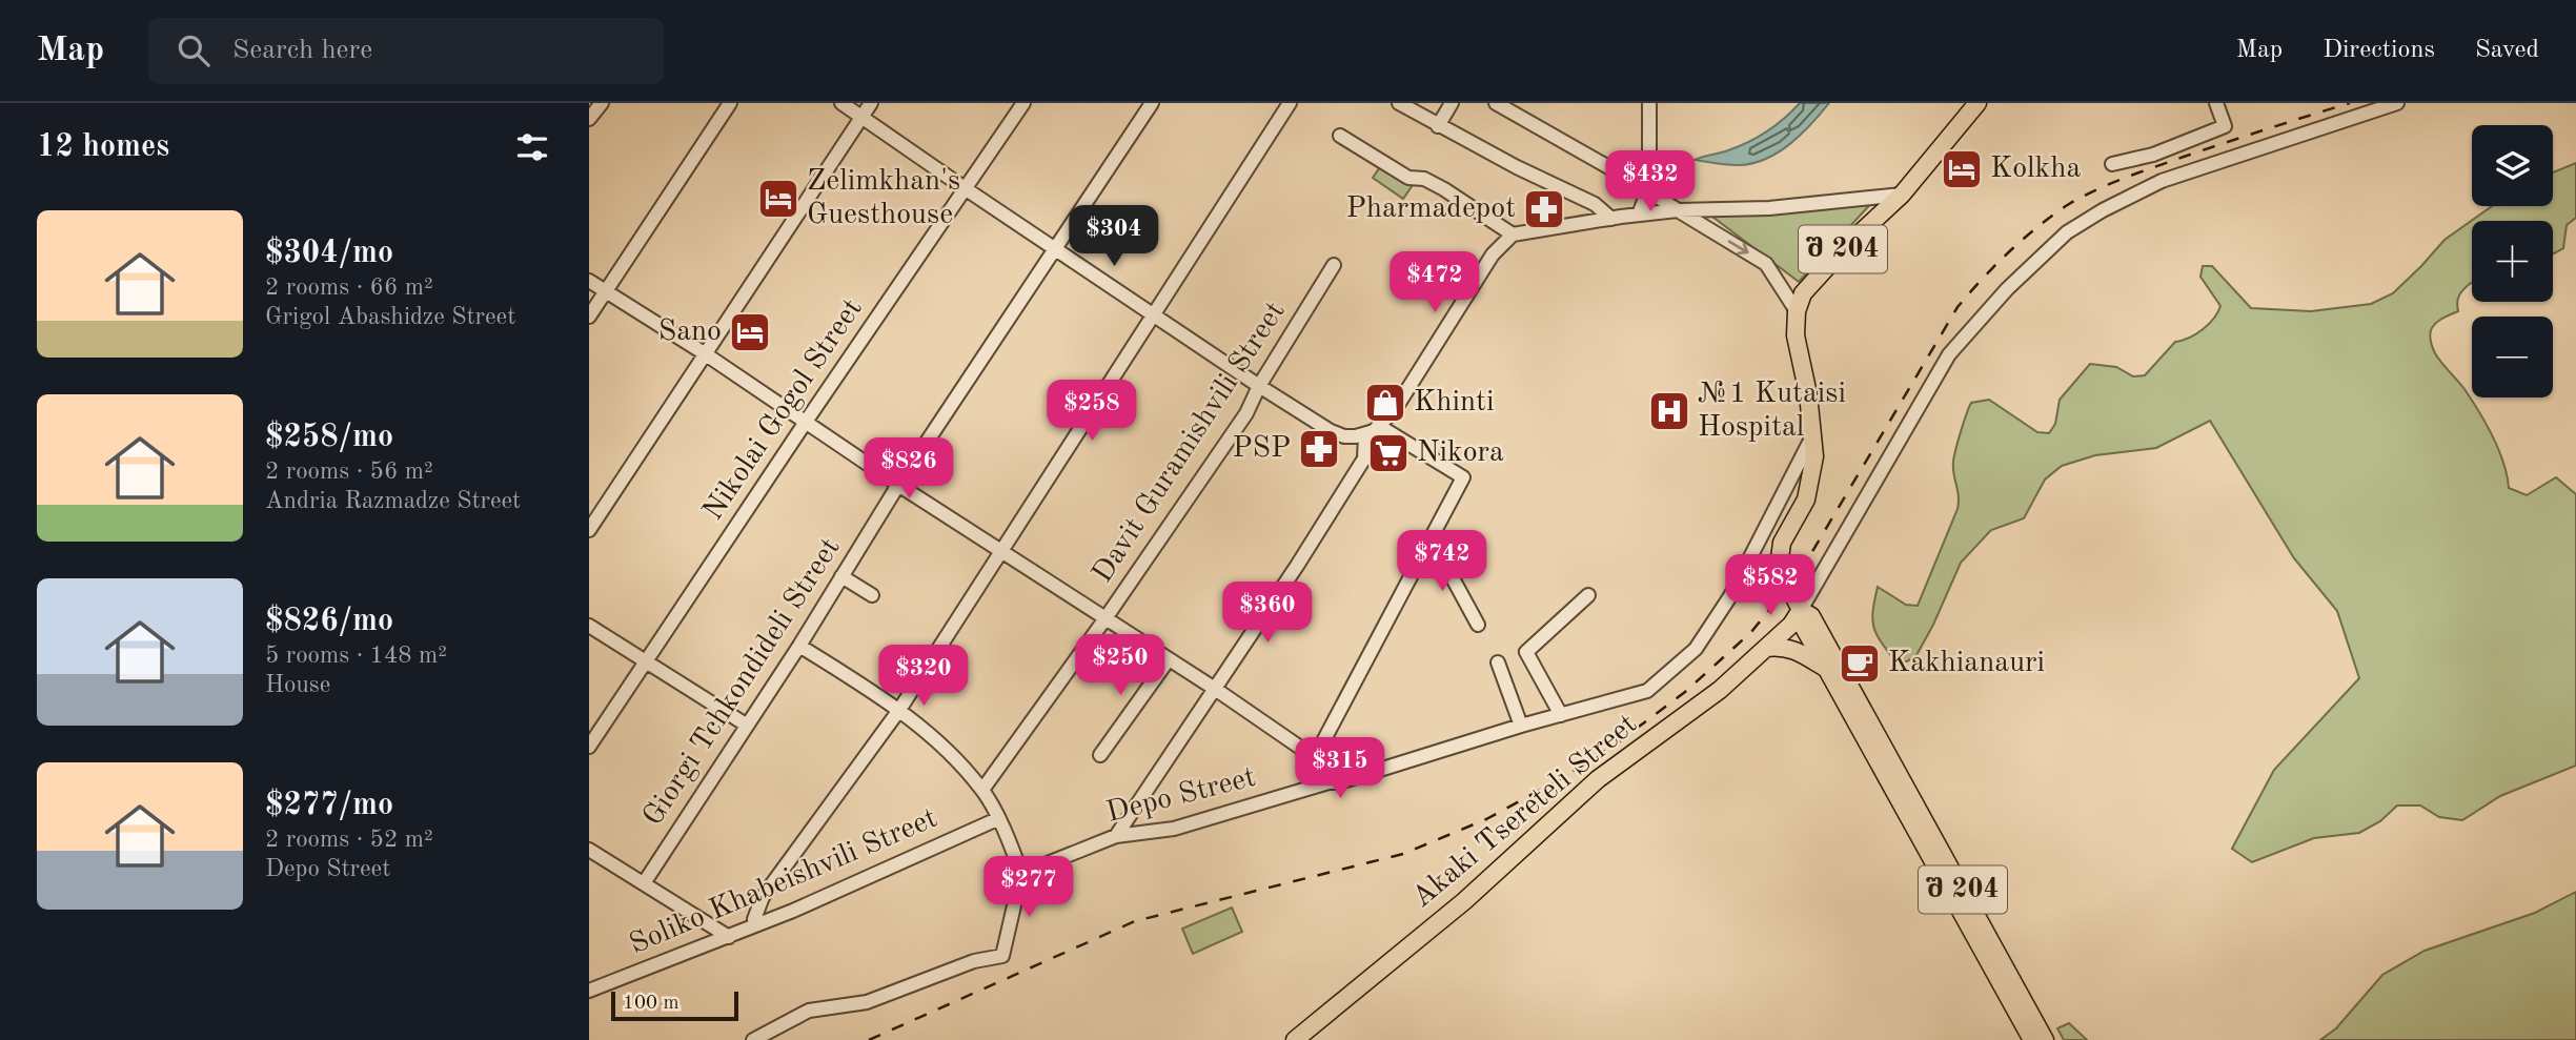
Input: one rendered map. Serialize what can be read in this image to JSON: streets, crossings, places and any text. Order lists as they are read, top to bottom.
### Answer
{
  "streets": {
    "main road": ["შ 204", "Akaki Tsereteli Street"],
    "street": [
      "Nikolai Gogol Street",
      "Davit Guramishvili Street",
      "Giorgi Tchkondideli Street",
      "Depo Street",
      "Soliko Khabeishvili Street"
    ]
  },
  "crossings": [
    ["შ 204", "Depo Street"],
    ["შ 204", "Akaki Tsereteli Street"]
  ],
  "places": {
    "hotel": ["Kolkha", "Zelimkhan's Guesthouse", "Sano"],
    "pharmacy": ["Pharmadepot", "PSP"],
    "shop": ["Khinti"],
    "hospital": ["№1 Kutaisi Hospital"],
    "supermarket": ["Nikora"],
    "cafe": ["Kakhianauri"]
  },
  "scale_bar": "100 m",
  "page": {
    "header": "Map",
    "search": "Search here",
    "nav": ["Map", "Directions", "Saved"],
    "heading": "12 homes",
    "map_buttons": ["+", "−"],
    "price": [
      "$432",
      "$304",
      "$472",
      "$258",
      "$826",
      "$742",
      "$582",
      "$360",
      "$250",
      "$320",
      "$315",
      "$277"
    ],
    "list": [
      {
        "name": "$304/mo",
        "note": "2 rooms · 66 m² · Grigol Abashidze Street"
      },
      {
        "name": "$258/mo",
        "note": "2 rooms · 56 m² · Andria Razmadze Street"
      },
      {
        "name": "$826/mo",
        "note": "5 rooms · 148 m² · House"
      },
      {
        "name": "$277/mo",
        "note": "2 rooms · 52 m² · Depo Street"
      }
    ],
    "scale": "100 m"
  }
}
